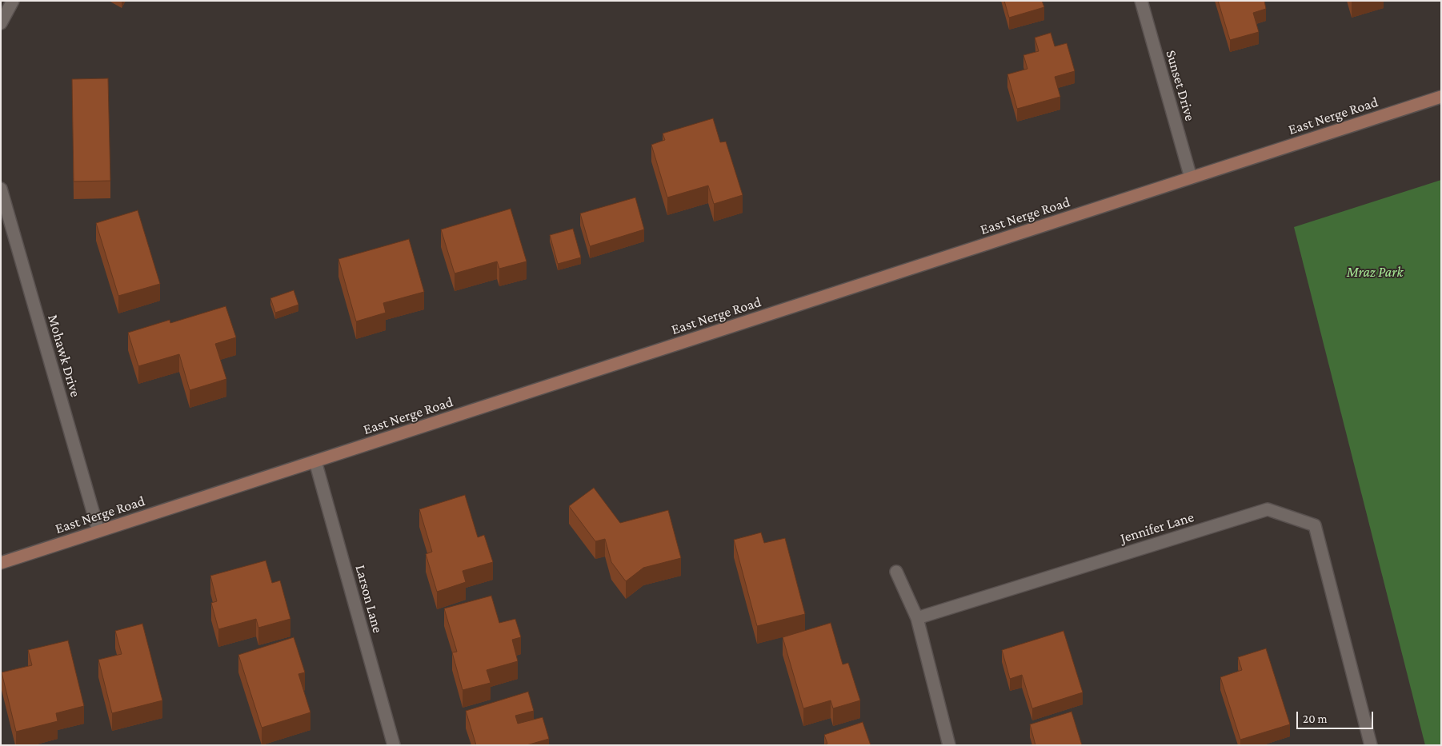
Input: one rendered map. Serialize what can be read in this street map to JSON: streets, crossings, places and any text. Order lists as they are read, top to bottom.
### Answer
{
  "streets": {
    "main road": ["East Nerge Road"],
    "street": [
      "Sunset Drive",
      "Mohawk Drive",
      "Jennifer Lane",
      "Larson Lane"
    ]
  },
  "crossings": [
    ["Sunset Drive", "East Nerge Road"],
    ["East Nerge Road", "Mohawk Drive"],
    ["East Nerge Road", "Larson Lane"]
  ],
  "parks": ["Mraz Park"],
  "scale_bar": "20 m"
}
